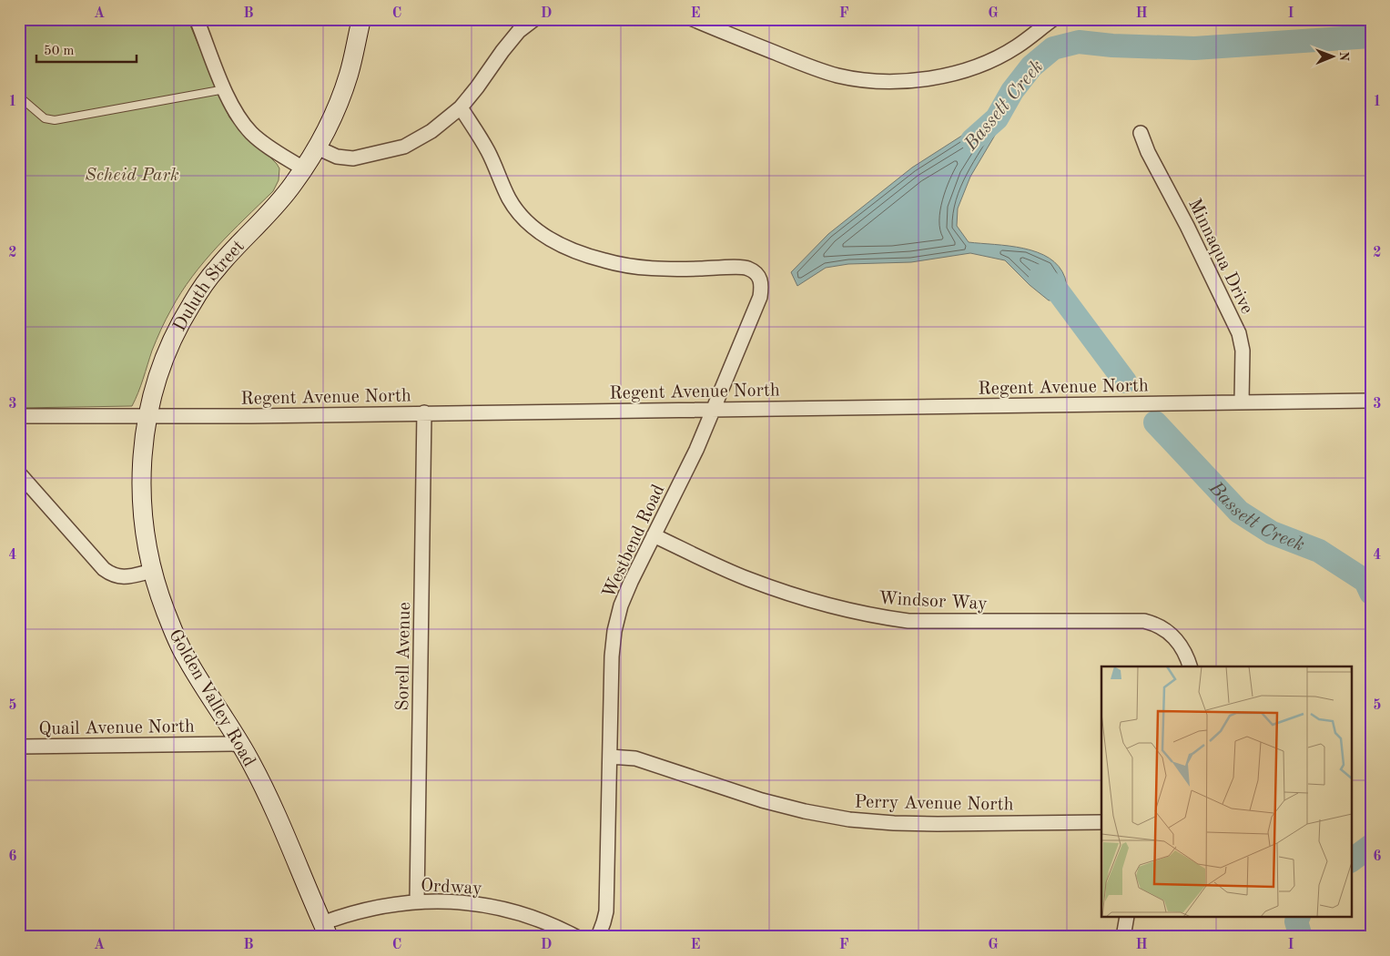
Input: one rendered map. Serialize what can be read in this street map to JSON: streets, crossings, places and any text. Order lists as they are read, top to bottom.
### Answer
{
  "streets": {
    "street": [
      "Minnaqua Drive",
      "Duluth Street",
      "Regent Avenue North",
      "Westbend Road",
      "Windsor Way",
      "Sorell Avenue",
      "Golden Valley Road",
      "Quail Avenue North",
      "Perry Avenue North",
      "Ordway"
    ]
  },
  "crossings": [
    ["Minnaqua Drive", "Regent Avenue North"],
    ["Duluth Street", "Regent Avenue North"],
    ["Duluth Street", "Golden Valley Road"],
    ["Regent Avenue North", "Westbend Road"],
    ["Regent Avenue North", "Sorell Avenue"],
    ["Westbend Road", "Windsor Way"],
    ["Westbend Road", "Perry Avenue North"],
    ["Sorell Avenue", "Ordway"],
    ["Golden Valley Road", "Quail Avenue North"],
    ["Golden Valley Road", "Ordway"]
  ],
  "water": ["Bassett Creek"],
  "parks": ["Scheid Park"],
  "scale_bar": "50 m",
  "north": "right",
  "grid": {
    "columns": [
      "A",
      "B",
      "C",
      "D",
      "E",
      "F",
      "G",
      "H",
      "I"
    ],
    "rows": [
      "1",
      "2",
      "3",
      "4",
      "5",
      "6"
    ]
  }
}
